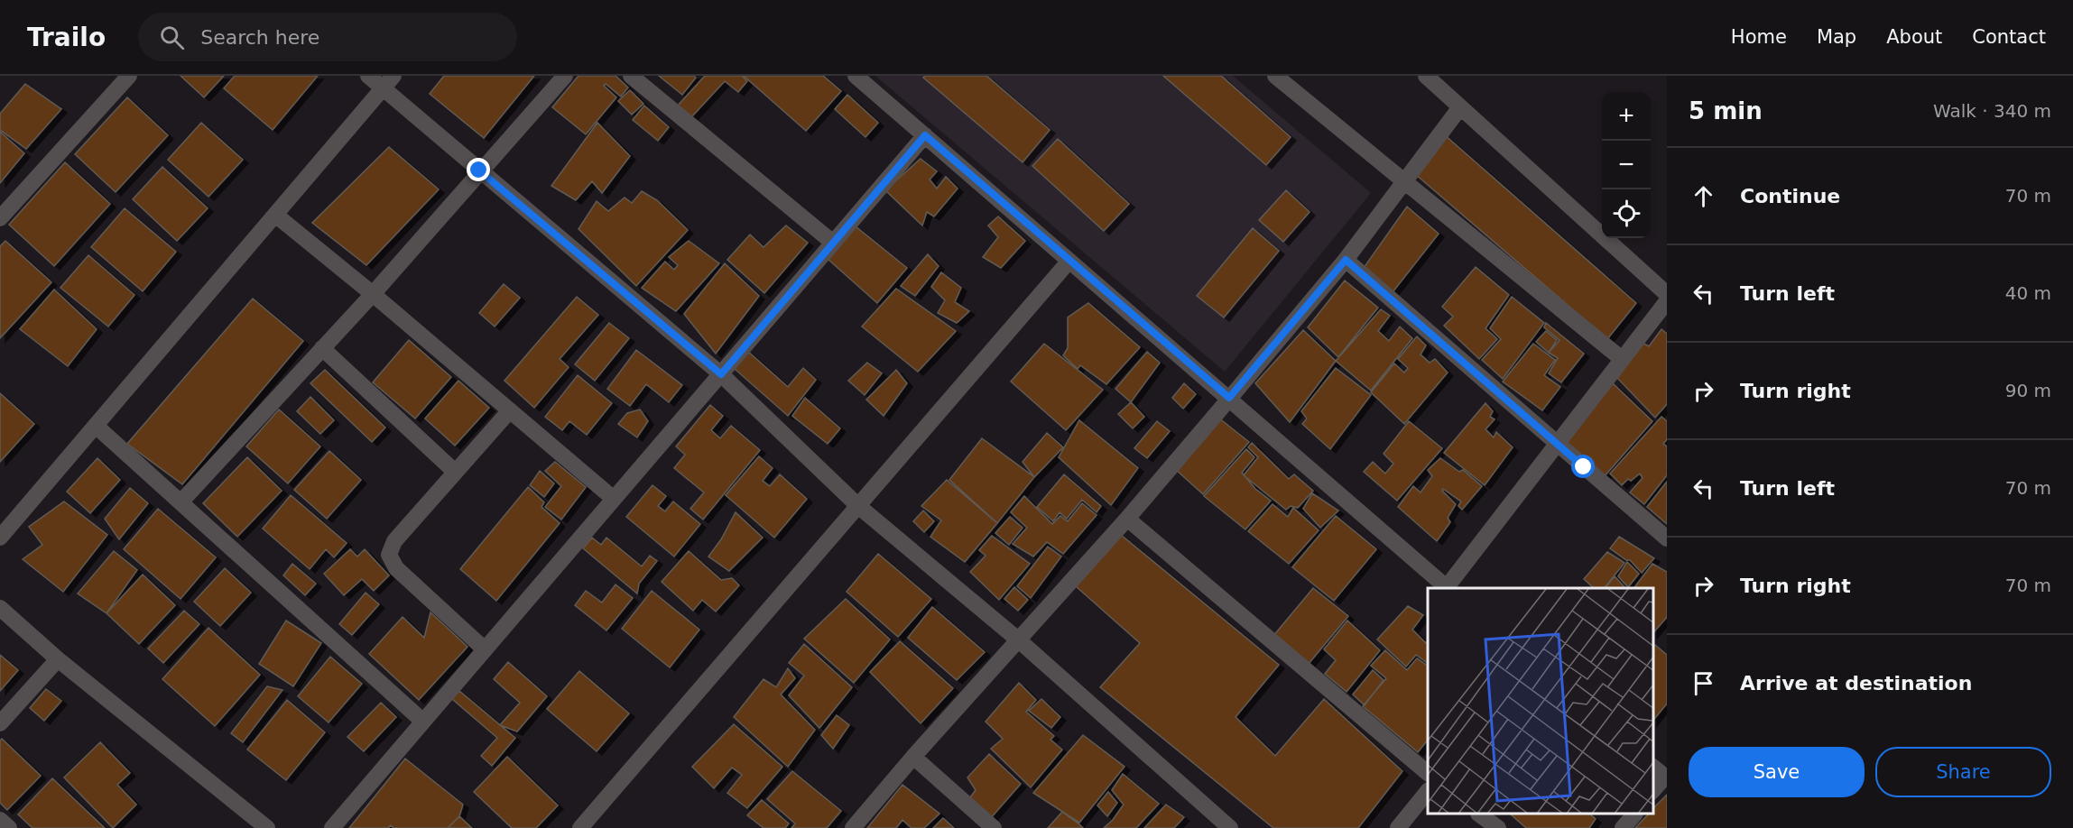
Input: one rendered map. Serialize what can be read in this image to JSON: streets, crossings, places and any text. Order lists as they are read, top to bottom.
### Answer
{
  "page": {
    "header": "Trailo",
    "search": "Search here",
    "nav": [
      "Home",
      "Map",
      "About",
      "Contact"
    ],
    "heading": ["5 min", "Walk · 340 m"],
    "map_buttons": ["+", "−"],
    "list": [
      ["Continue", "70 m"],
      ["Turn left", "40 m"],
      ["Turn right", "90 m"],
      ["Turn left", "70 m"],
      ["Turn right", "70 m"],
      "Arrive at destination"
    ],
    "buttons": ["Save", "Share"]
  }
}
